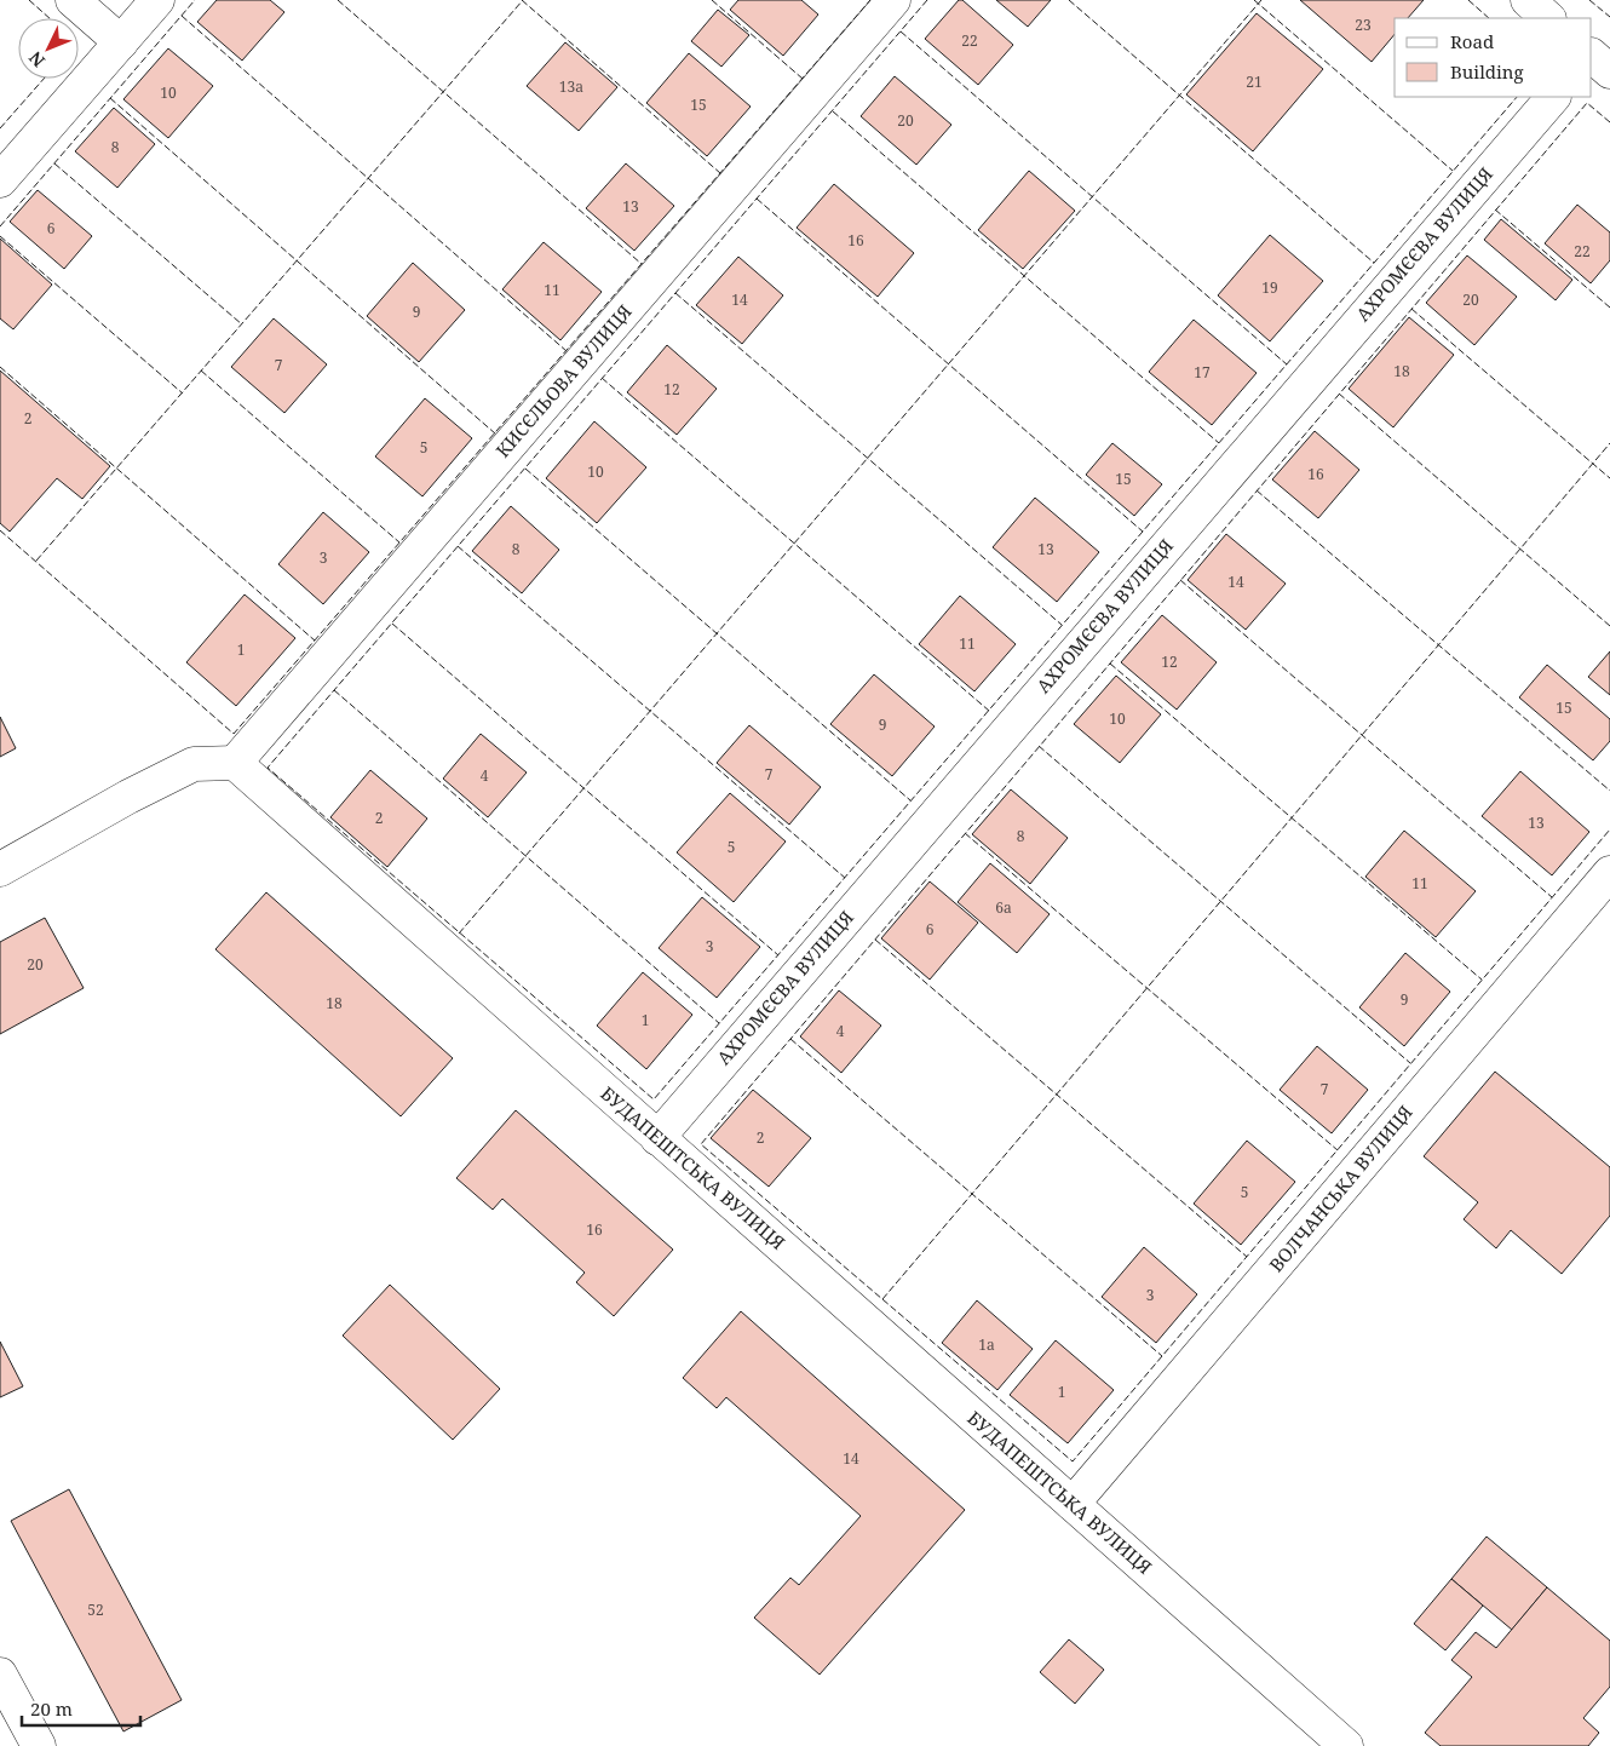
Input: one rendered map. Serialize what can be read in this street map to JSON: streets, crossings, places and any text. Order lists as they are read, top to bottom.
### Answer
{
  "streets": {
    "street": [
      "АХРОМЄЄВА ВУЛИЦЯ",
      "КИСЄЛЬОВА ВУЛИЦЯ",
      "БУДАПЕШТСЬКА ВУЛИЦЯ",
      "ВОЛЧАНСЬКА ВУЛИЦЯ"
    ]
  },
  "crossings": [
    ["АХРОМЄЄВА ВУЛИЦЯ", "БУДАПЕШТСЬКА ВУЛИЦЯ"],
    ["КИСЄЛЬОВА ВУЛИЦЯ", "БУДАПЕШТСЬКА ВУЛИЦЯ"],
    ["БУДАПЕШТСЬКА ВУЛИЦЯ", "ВОЛЧАНСЬКА ВУЛИЦЯ"]
  ],
  "house_numbers": [
    "23",
    "22",
    "21",
    "13а",
    "10",
    "15",
    "20",
    "8",
    "13",
    "6",
    "16",
    "22",
    "19",
    "11",
    "14",
    "20",
    "9",
    "7",
    "18",
    "17",
    "12",
    "2",
    "5",
    "10",
    "16",
    "15",
    "8",
    "13",
    "3",
    "14",
    "11",
    "1",
    "12",
    "15",
    "10",
    "9",
    "7",
    "4",
    "2",
    "13",
    "8",
    "5",
    "11",
    "6а",
    "6",
    "3",
    "20",
    "9",
    "18",
    "1",
    "4",
    "7",
    "2",
    "5",
    "16",
    "3",
    "1а",
    "1",
    "14",
    "52"
  ],
  "legend": ["Road", "Building"],
  "scale_bar": "20 m",
  "north": "bottom left"
}
